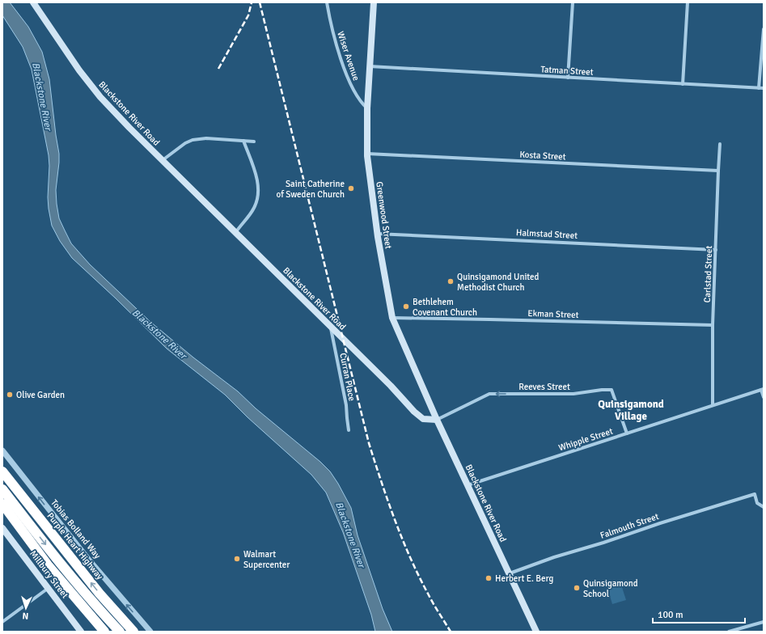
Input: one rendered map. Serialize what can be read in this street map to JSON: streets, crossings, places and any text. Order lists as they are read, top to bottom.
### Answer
{
  "streets": {
    "highway": ["Purple Heart Highway"],
    "main road": ["Blackstone River Road", "Greenwood Street", "Millbury Street"],
    "street": [
      "Wiser Avenue",
      "Tatman Street",
      "Kosta Street",
      "Halmstad Street",
      "Carlstad Street",
      "Ekman Street",
      "Curran Place",
      "Reeves Street",
      "Whipple Street",
      "Falmouth Street",
      "Tobias Bolland Way"
    ]
  },
  "crossings": [
    ["Wiser Avenue", "Greenwood Street"],
    ["Tatman Street", "Greenwood Street"],
    ["Blackstone River Road", "Greenwood Street"],
    ["Blackstone River Road", "Curran Place"],
    ["Blackstone River Road", "Reeves Street"],
    ["Blackstone River Road", "Whipple Street"],
    ["Blackstone River Road", "Falmouth Street"],
    ["Kosta Street", "Greenwood Street"],
    ["Kosta Street", "Carlstad Street"],
    ["Greenwood Street", "Halmstad Street"],
    ["Greenwood Street", "Ekman Street"],
    ["Greenwood Street", "Reeves Street"],
    ["Halmstad Street", "Carlstad Street"],
    ["Carlstad Street", "Ekman Street"],
    ["Carlstad Street", "Whipple Street"],
    ["Reeves Street", "Whipple Street"]
  ],
  "one_way": ["Reeves Street", "Tobias Bolland Way"],
  "districts": ["Quinsigamond Village"],
  "water": ["Blackstone River"],
  "places": [
    "Saint Catherine of Sweden Church",
    "Quinsigamond United Methodist Church",
    "Bethlehem Covenant Church",
    "Olive Garden",
    "Walmart Supercenter",
    "Herbert E. Berg",
    "Quinsigamond School"
  ],
  "scale_bar": "100 m",
  "north": "bottom"
}
